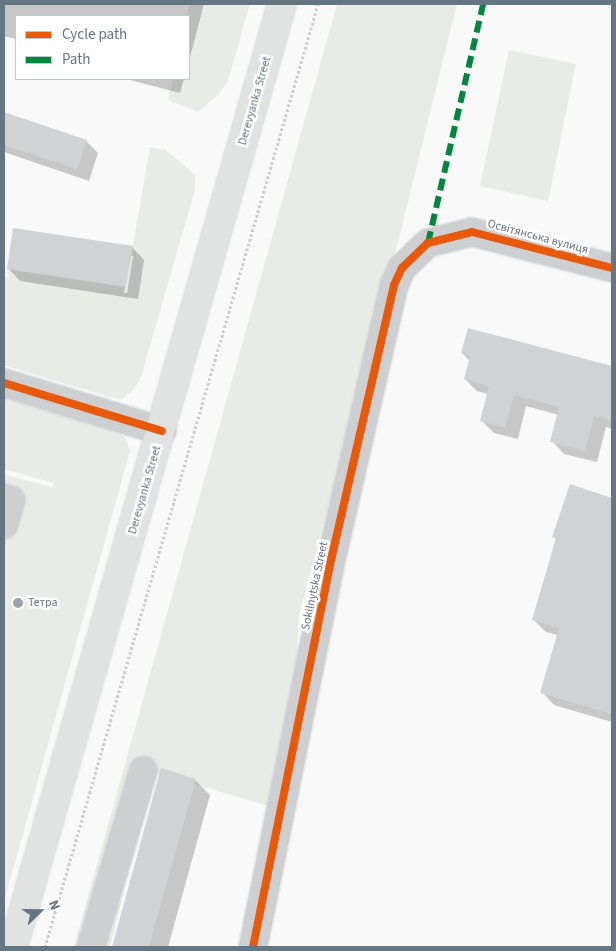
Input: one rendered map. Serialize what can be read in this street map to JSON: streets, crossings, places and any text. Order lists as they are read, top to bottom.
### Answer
{
  "streets": {
    "main road": ["Derevyanka Street"],
    "street": ["Освітянська вулиця", "Sokilnytska Street"]
  },
  "crossings": [
    ["Освітянська вулиця", "Sokilnytska Street"]
  ],
  "places": ["Тетра"],
  "legend": ["Cycle path", "Path"],
  "north": "right"
}
